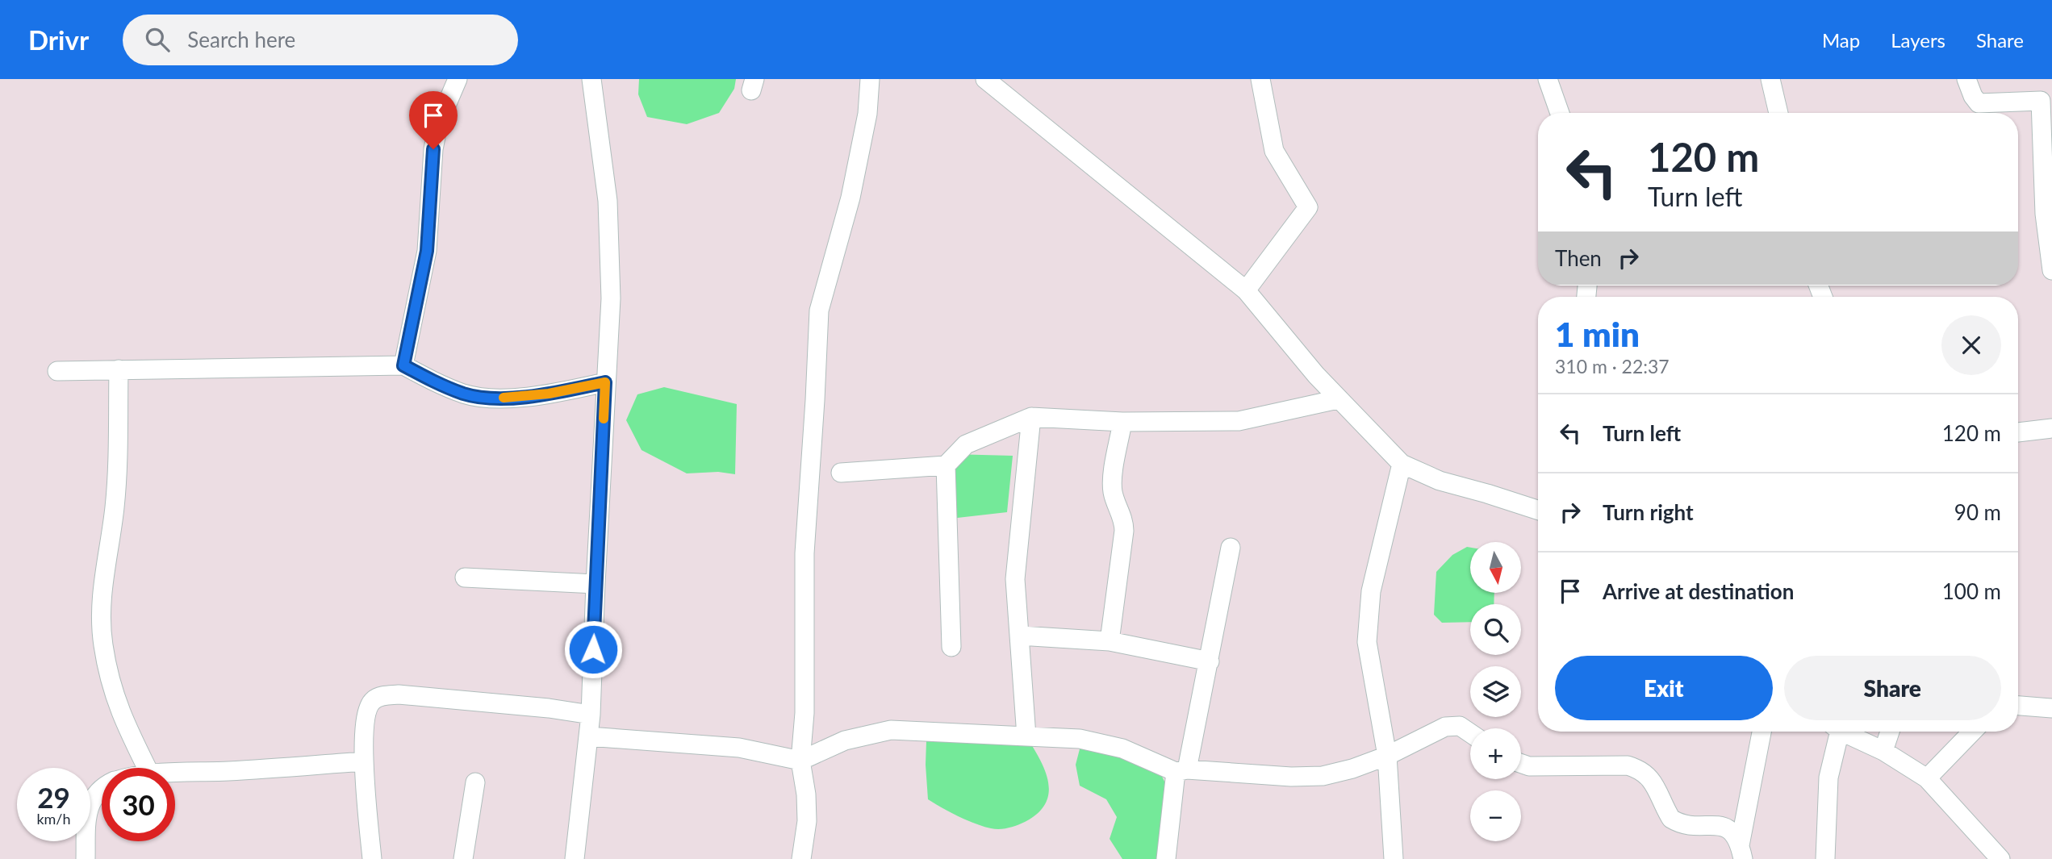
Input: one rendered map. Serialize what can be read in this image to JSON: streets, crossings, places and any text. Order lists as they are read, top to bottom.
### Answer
{
  "north": "bottom",
  "page": {
    "header": "Drivr",
    "search": "Search here",
    "nav": ["Map", "Layers", "Share"],
    "turn": ["120 m", "Turn left"],
    "then": "Then",
    "heading": ["1 min", "310 m · 22:37"],
    "list": [
      {
        "name": "Turn left",
        "value": "120 m"
      },
      {
        "name": "Turn right",
        "value": "90 m"
      },
      {
        "name": "Arrive at destination",
        "value": "100 m"
      }
    ],
    "map_buttons": ["+", "−"],
    "buttons": ["Exit", "Share"],
    "speed": "29 km/h",
    "limit": "30"
  }
}
